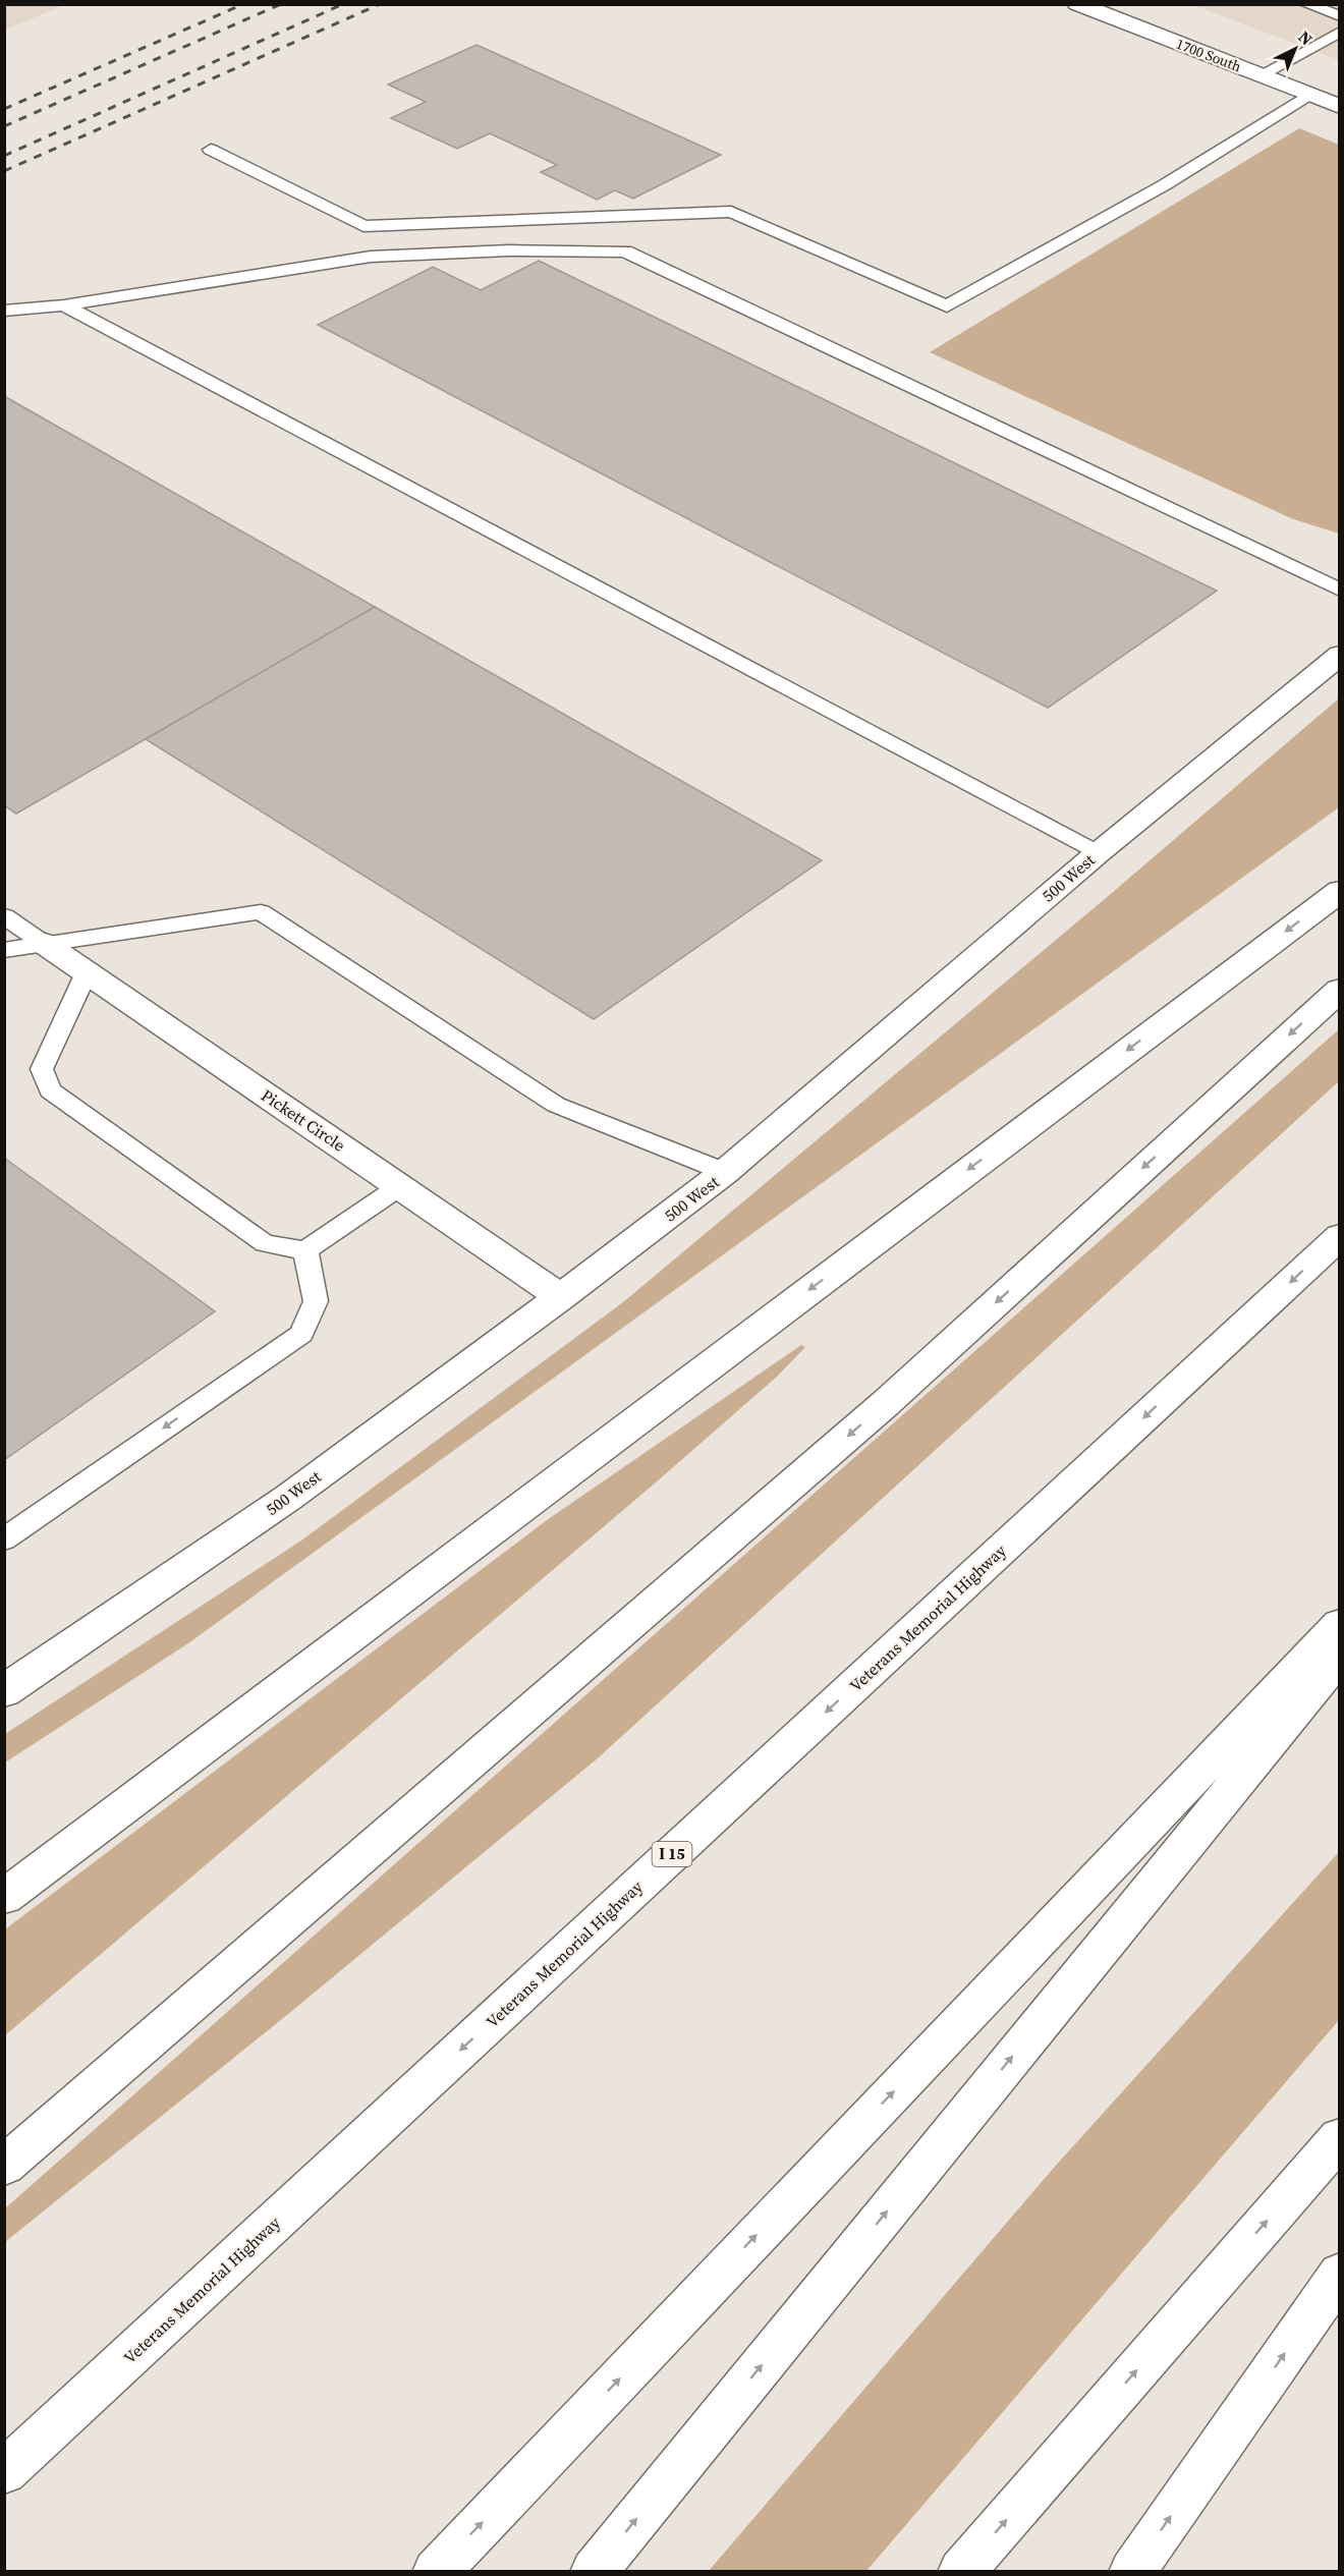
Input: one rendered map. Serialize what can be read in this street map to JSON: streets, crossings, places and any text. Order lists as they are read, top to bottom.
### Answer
{
  "streets": {
    "main road": [
      "1700 South",
      "500 West",
      "Pickett Circle",
      "Veterans Memorial Highway",
      "I 15"
    ]
  },
  "crossings": [
    ["500 West", "Pickett Circle"]
  ],
  "north": "top right"
}
